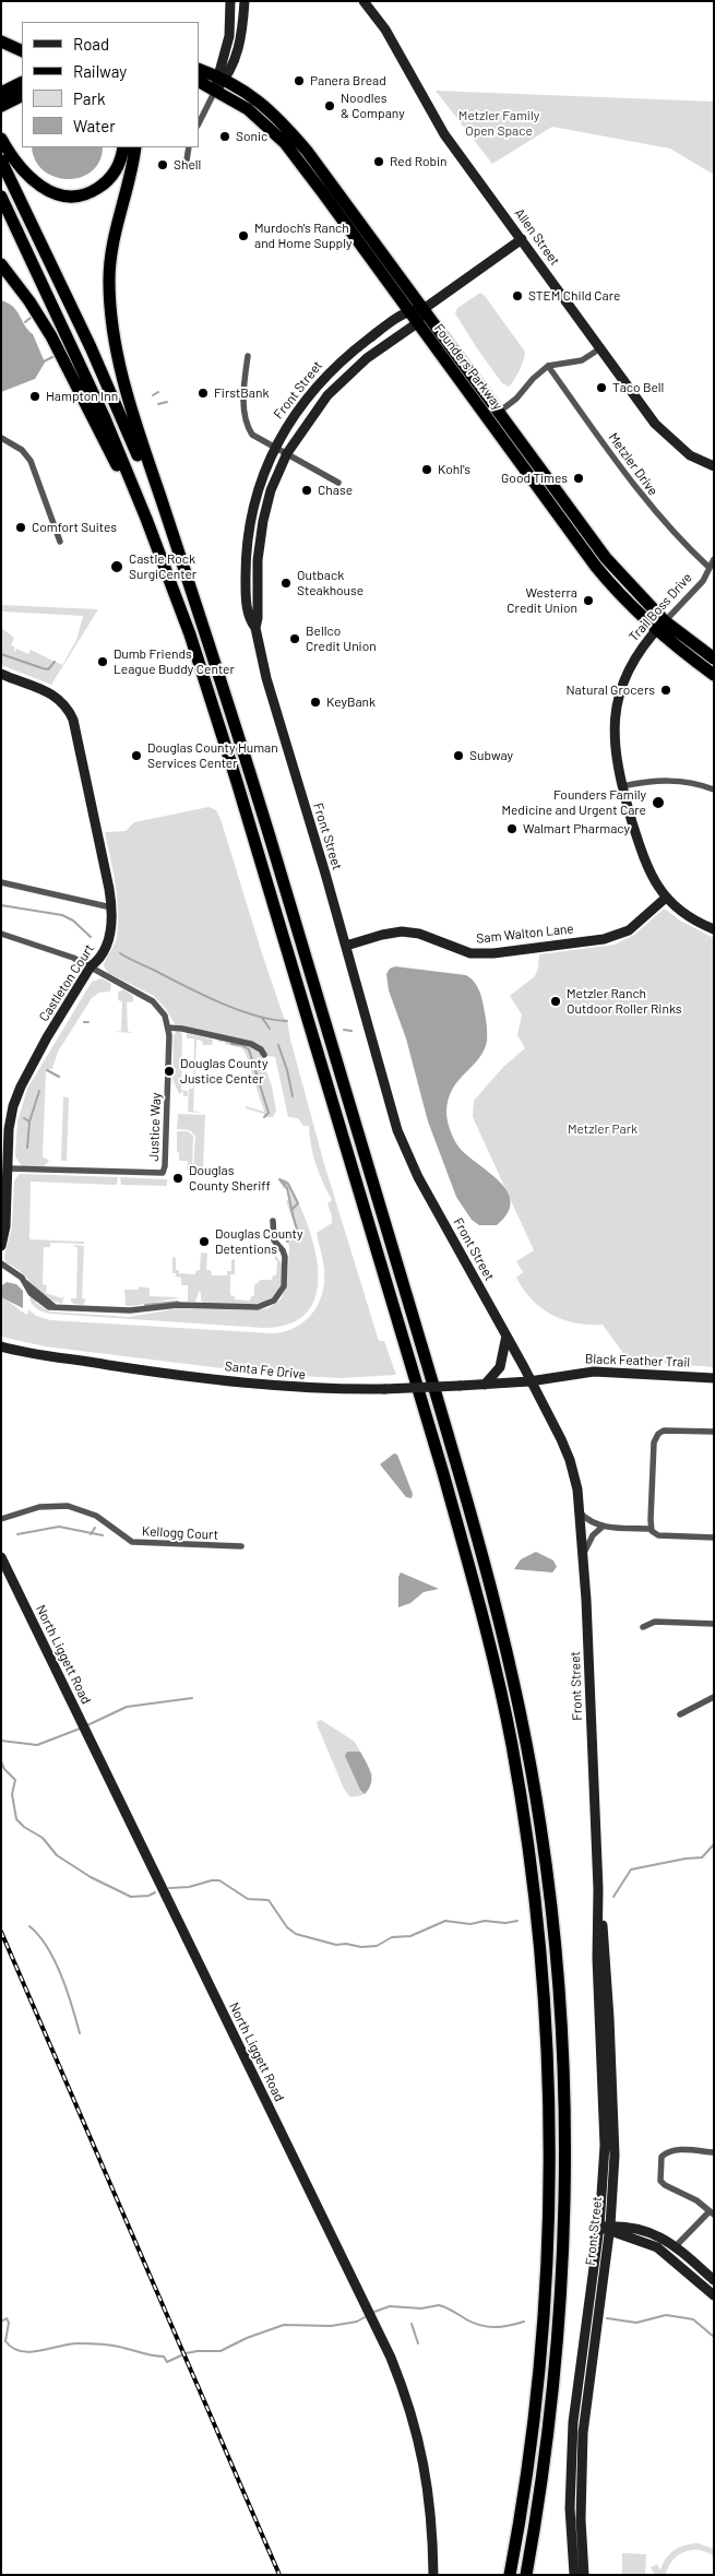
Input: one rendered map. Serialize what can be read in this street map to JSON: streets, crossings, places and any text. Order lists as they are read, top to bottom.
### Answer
{
  "streets": {
    "highway": ["Founders Parkway"],
    "street": [
      "Allen Street",
      "Front Street",
      "Metzler Drive",
      "Trail Boss Drive",
      "Sam Walton Lane",
      "Castleton Court",
      "Justice Way",
      "Black Feather Trail",
      "Santa Fe Drive",
      "Kellogg Court",
      "North Liggett Road"
    ]
  },
  "crossings": [
    ["Allen Street", "Front Street"],
    ["Founders Parkway", "Front Street"],
    ["Founders Parkway", "Trail Boss Drive"],
    ["Front Street", "Sam Walton Lane"],
    ["Front Street", "Black Feather Trail"],
    ["Front Street", "Santa Fe Drive"],
    ["Metzler Drive", "Trail Boss Drive"],
    ["Trail Boss Drive", "Sam Walton Lane"],
    ["Castleton Court", "Justice Way"],
    ["Black Feather Trail", "Santa Fe Drive"]
  ],
  "parks": ["Metzler Family Open Space", "Metzler Park"],
  "places": [
    "Panera Bread",
    "Noodles & Company",
    "Sonic",
    "Red Robin",
    "Shell",
    "Murdoch's Ranch and Home Supply",
    "STEM Child Care",
    "Taco Bell",
    "FirstBank",
    "Hampton Inn",
    "Kohl's",
    "Good Times",
    "Chase",
    "Comfort Suites",
    "Castle Rock SurgiCenter",
    "Outback Steakhouse",
    "Westerra Credit Union",
    "Bellco Credit Union",
    "Dumb Friends League Buddy Center",
    "Natural Grocers",
    "KeyBank",
    "Douglas County Human Services Center",
    "Subway",
    "Founders Family Medicine and Urgent Care",
    "Walmart Pharmacy",
    "Metzler Ranch Outdoor Roller Rinks",
    "Douglas County Justice Center",
    "Douglas County Sheriff",
    "Douglas County Detentions"
  ],
  "legend": [
    "Road",
    "Railway",
    "Park",
    "Water"
  ]
}
